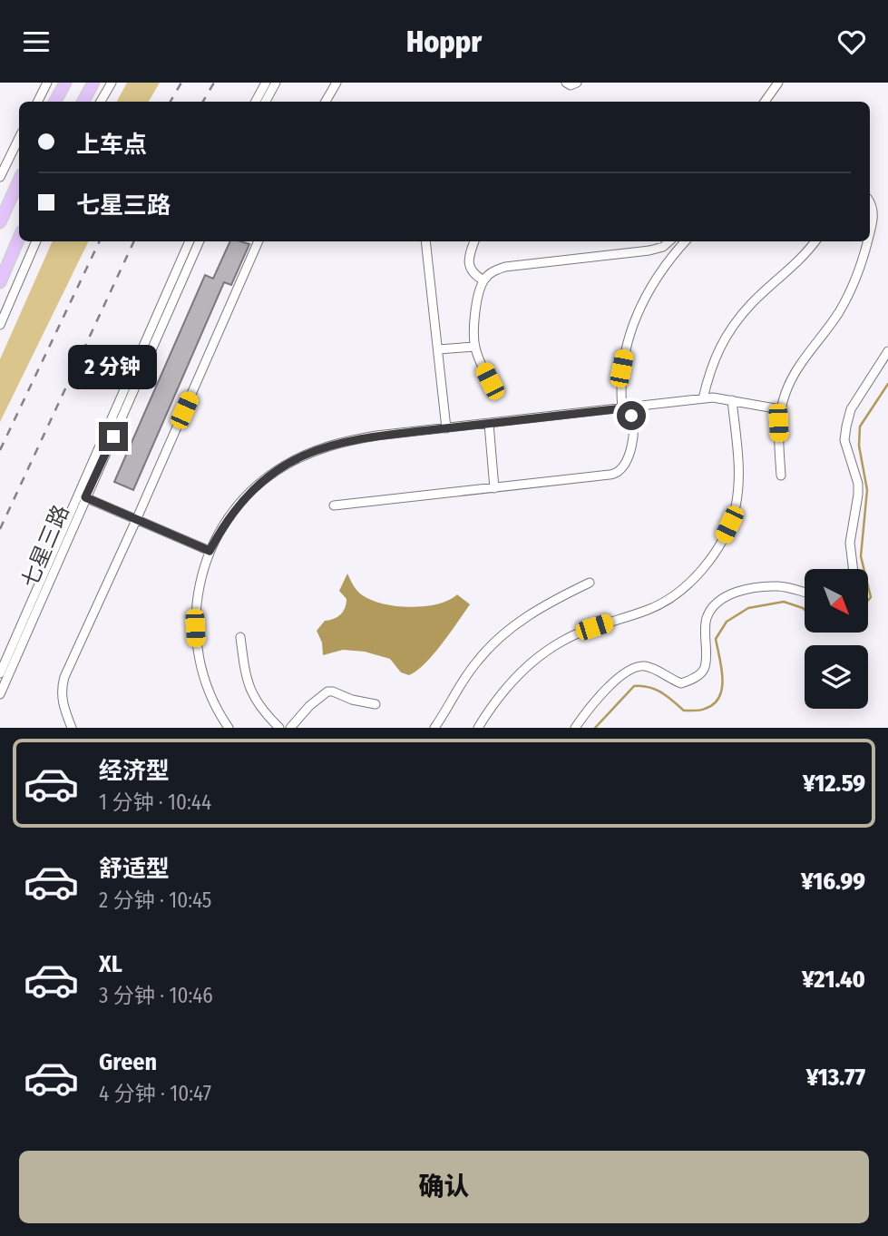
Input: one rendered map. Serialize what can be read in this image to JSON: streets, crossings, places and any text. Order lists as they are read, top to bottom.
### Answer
{
  "streets": {
    "street": ["七星三路"]
  },
  "north": "bottom right",
  "page": {
    "header": "Hoppr",
    "banner": ["上车点", "七星三路"],
    "bubble": "2 分钟",
    "list": [
      {
        "name": "经济型",
        "note": "1 分钟 · 10:44",
        "value": "¥12.59"
      },
      {
        "name": "舒适型",
        "note": "2 分钟 · 10:45",
        "value": "¥16.99"
      },
      {
        "name": "XL",
        "note": "3 分钟 · 10:46",
        "value": "¥21.40"
      },
      {
        "name": "Green",
        "note": "4 分钟 · 10:47",
        "value": "¥13.77"
      }
    ],
    "buttons": "确认"
  }
}
